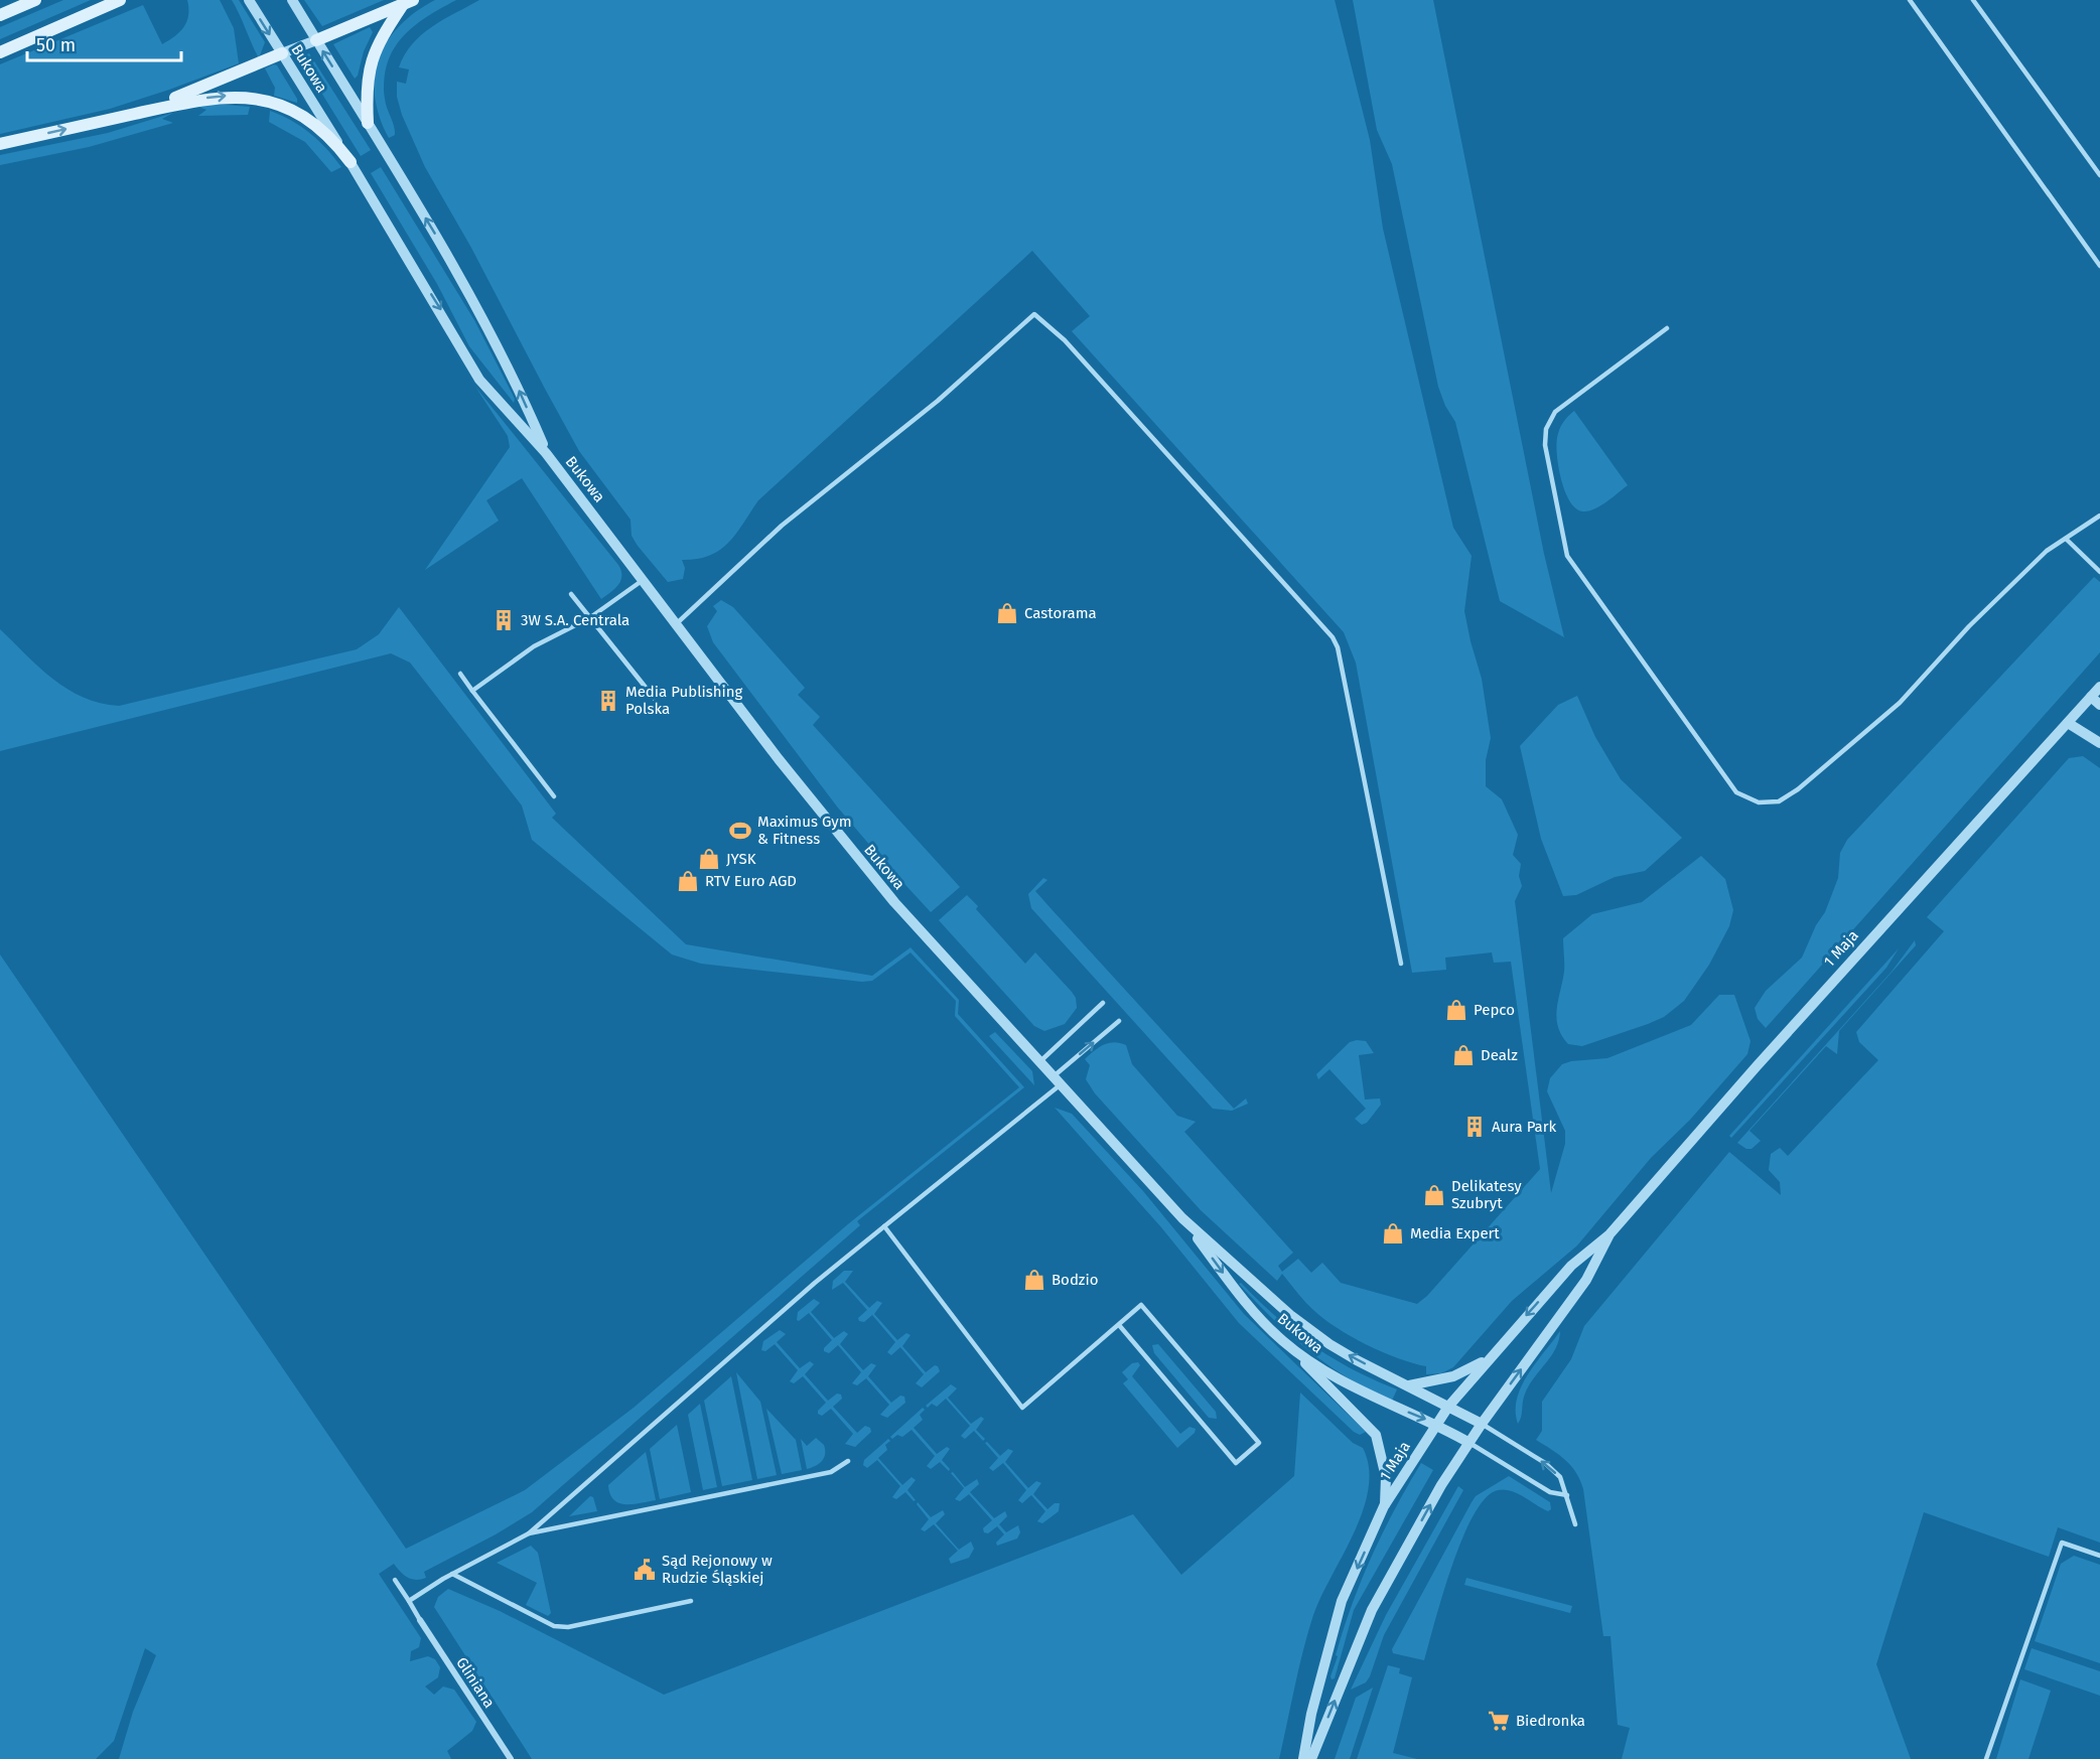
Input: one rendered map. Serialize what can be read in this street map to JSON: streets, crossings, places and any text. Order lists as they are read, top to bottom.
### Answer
{
  "streets": {
    "street": ["Bukowa", "1 Maja", "Gliniana"]
  },
  "crossings": [
    ["Bukowa", "1 Maja"]
  ],
  "places": {
    "shop": [
      "Castorama",
      "JYSK",
      "RTV Euro AGD",
      "Pepco",
      "Dealz",
      "Delikatesy Szubryt",
      "Media Expert",
      "Bodzio"
    ],
    "building": ["3W S.A. Centrala", "Media Publishing Polska", "Aura Park"],
    "sports": ["Maximus Gym & Fitness"],
    "public building": ["Sąd Rejonowy w Rudzie Śląskiej"],
    "supermarket": ["Biedronka"]
  },
  "scale_bar": "50 m"
}
